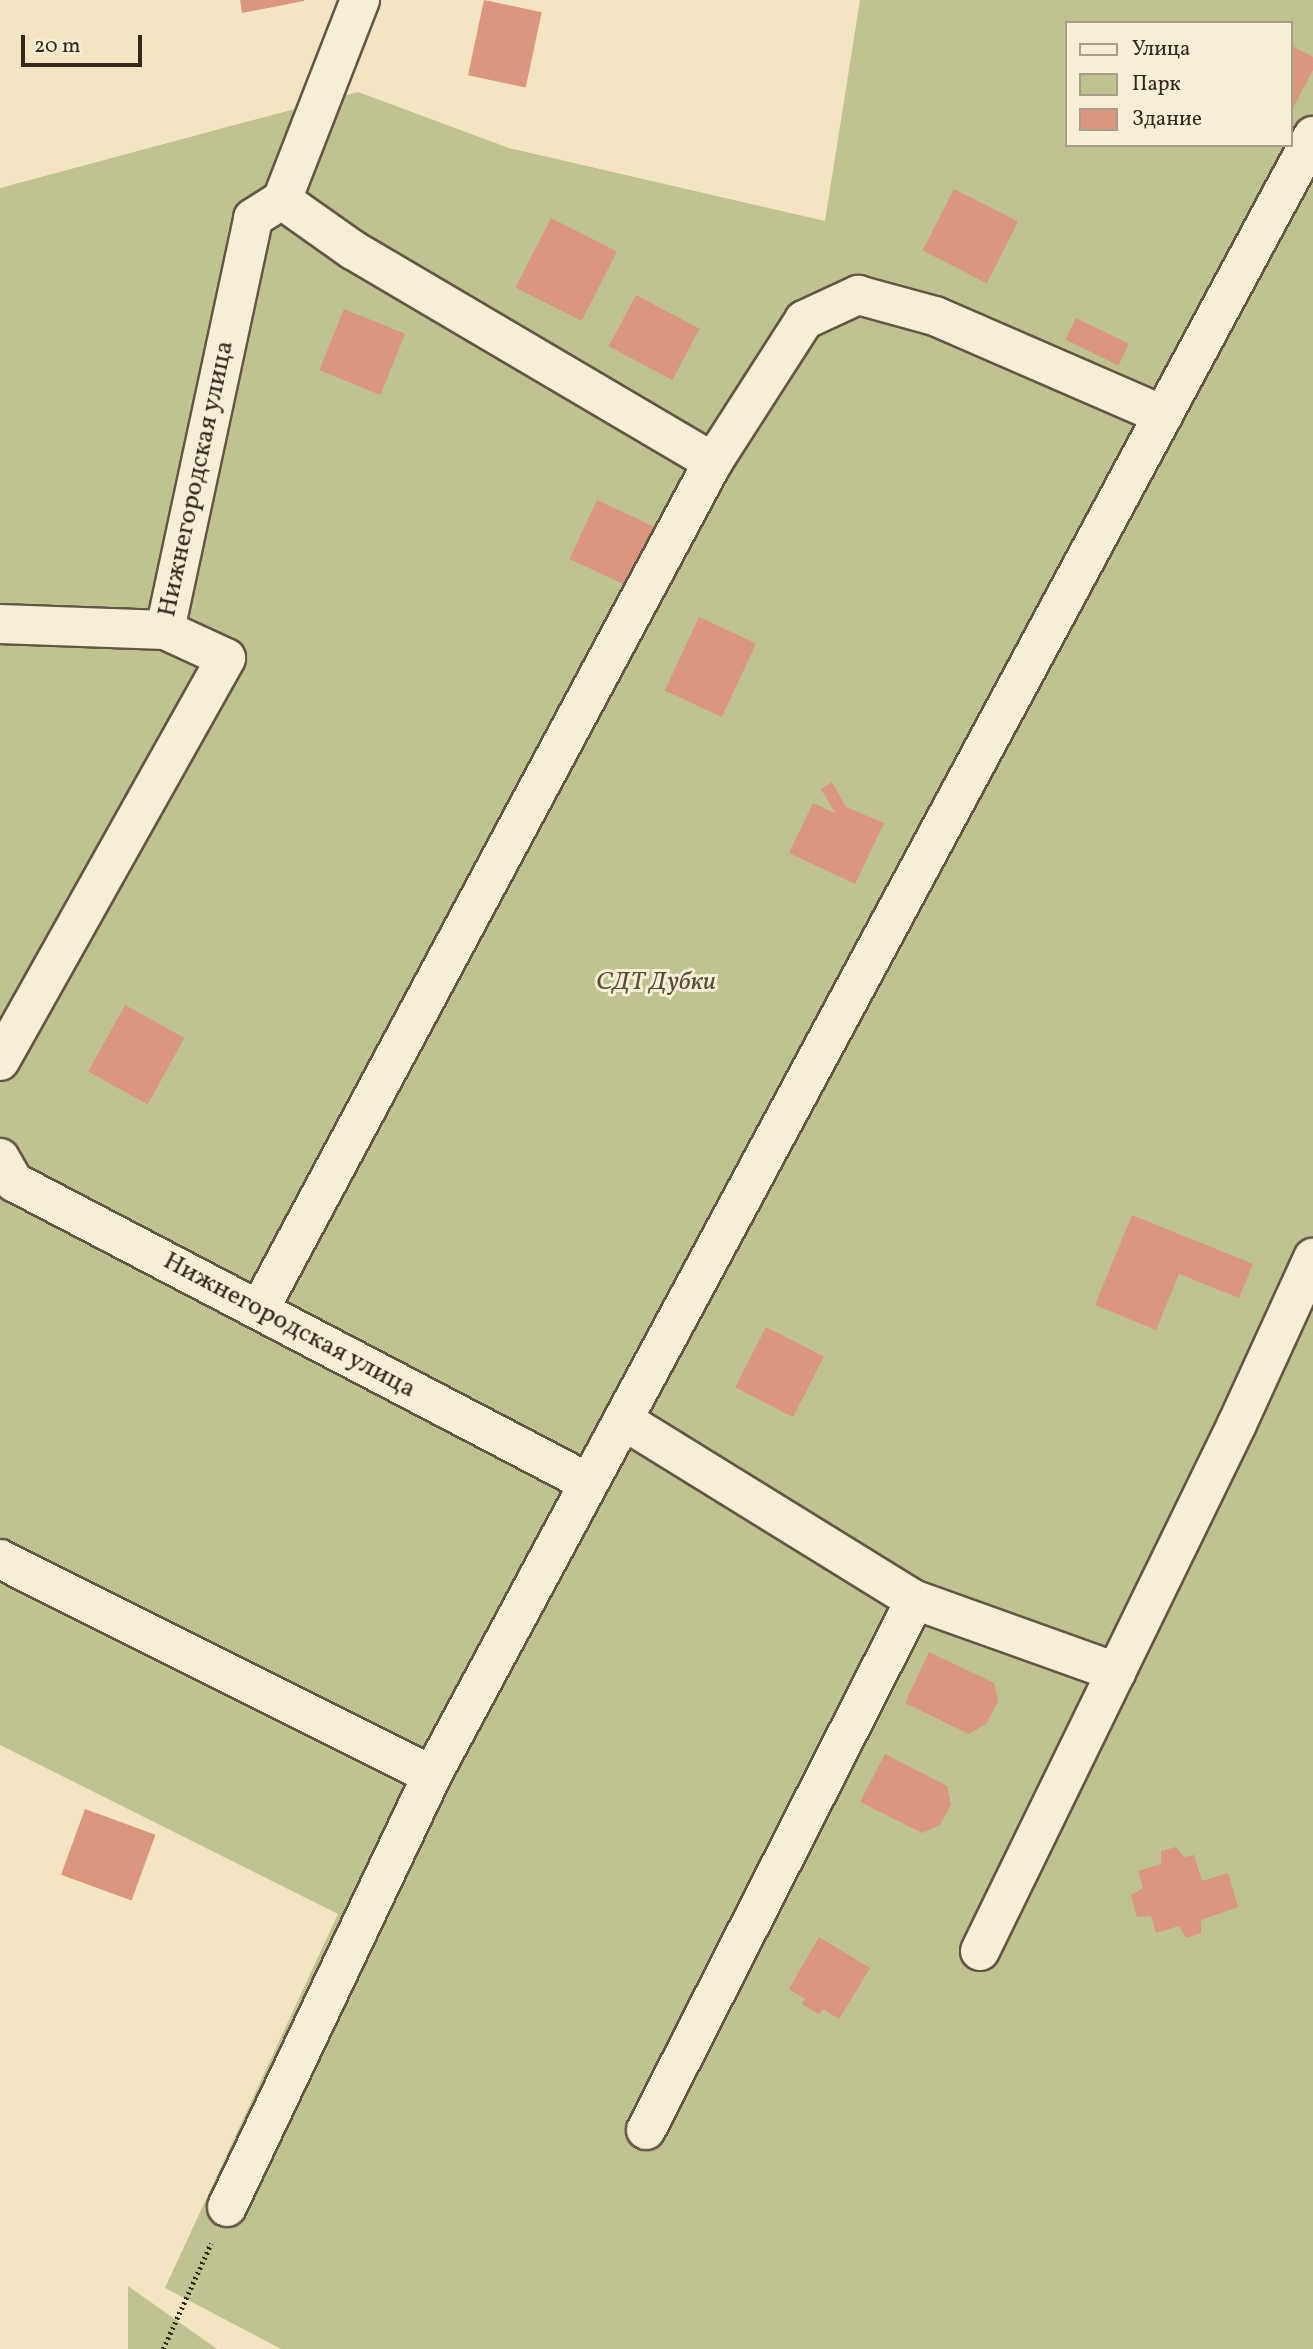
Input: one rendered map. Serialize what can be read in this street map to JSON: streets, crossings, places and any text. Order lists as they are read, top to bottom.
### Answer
{
  "streets": {
    "street": ["Нижнегородская улица"]
  },
  "parks": ["СДТ Дубки"],
  "legend": ["Улица", "Парк", "Здание"],
  "scale_bar": "20 m"
}
